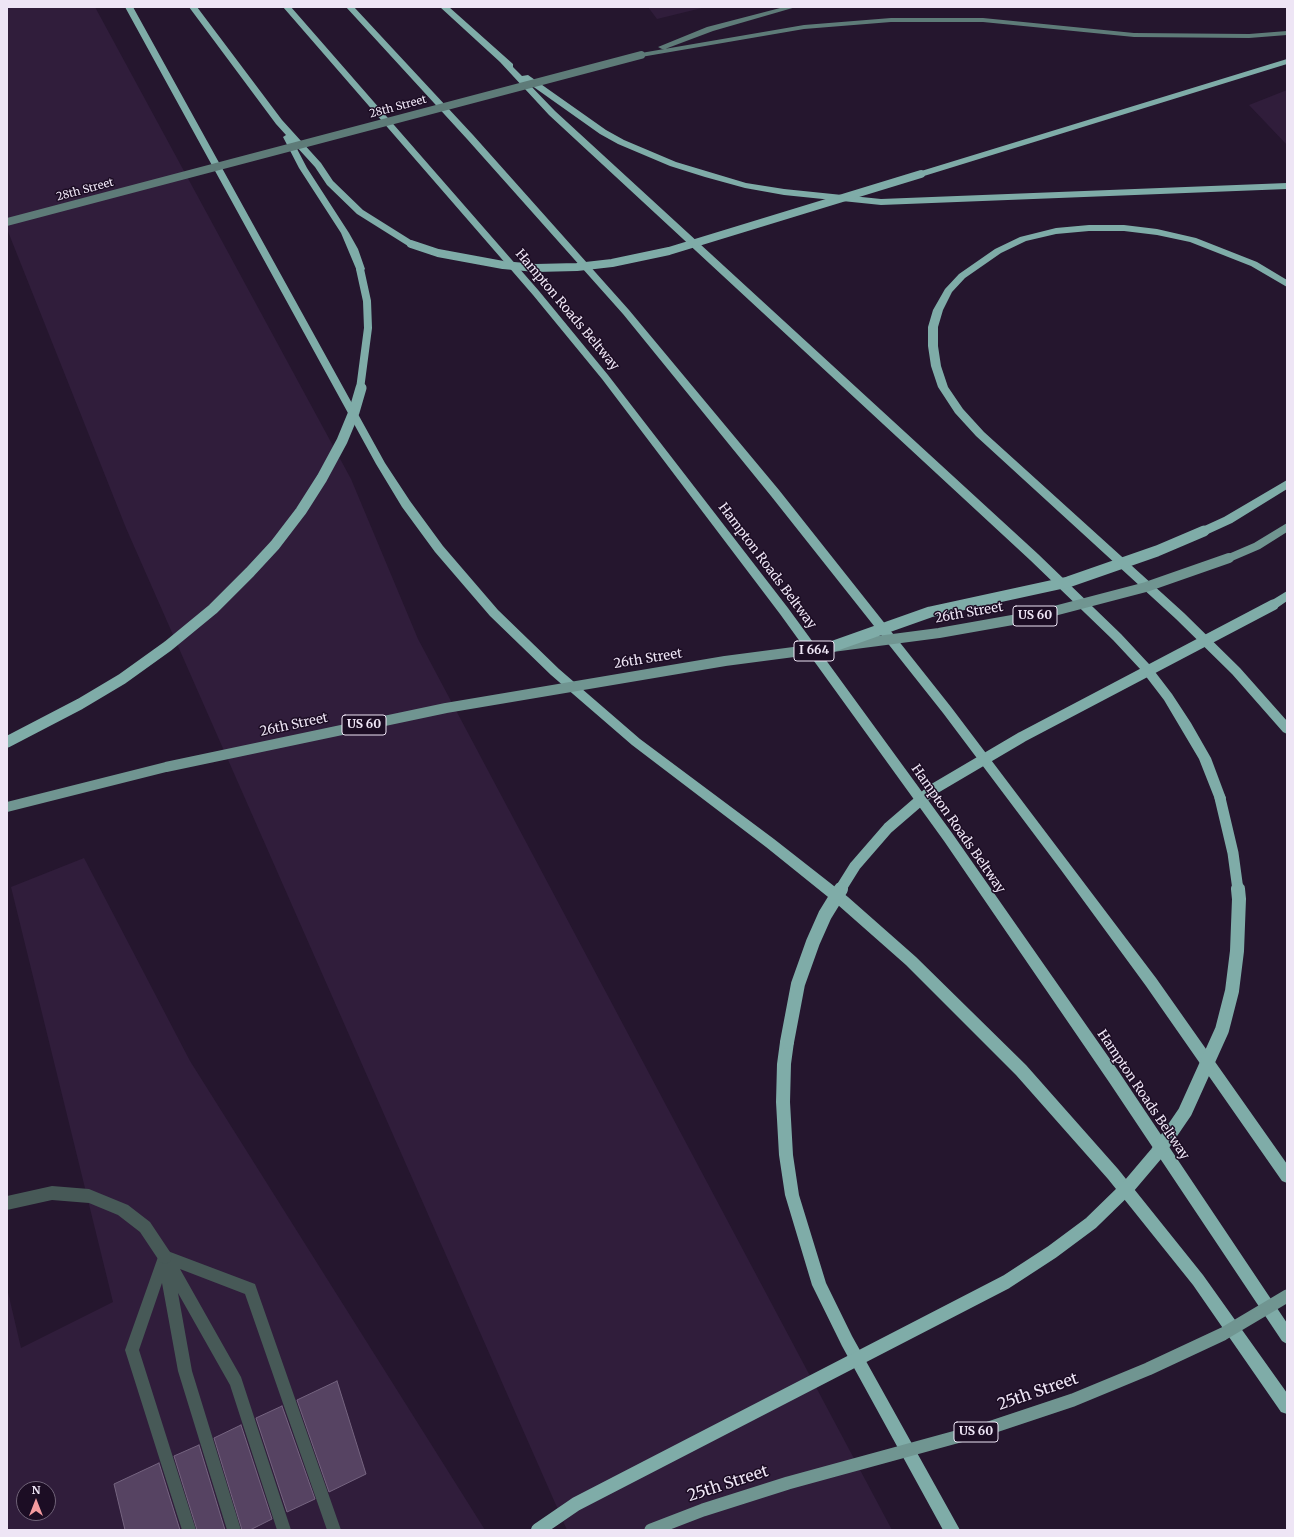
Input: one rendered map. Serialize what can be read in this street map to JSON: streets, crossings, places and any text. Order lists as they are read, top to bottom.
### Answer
{
  "streets": {
    "highway": ["Hampton Roads Beltway", "I 664"],
    "main road": [
      "28th Street",
      "26th Street",
      "US 60",
      "25th Street"
    ]
  },
  "north": "top"
}
